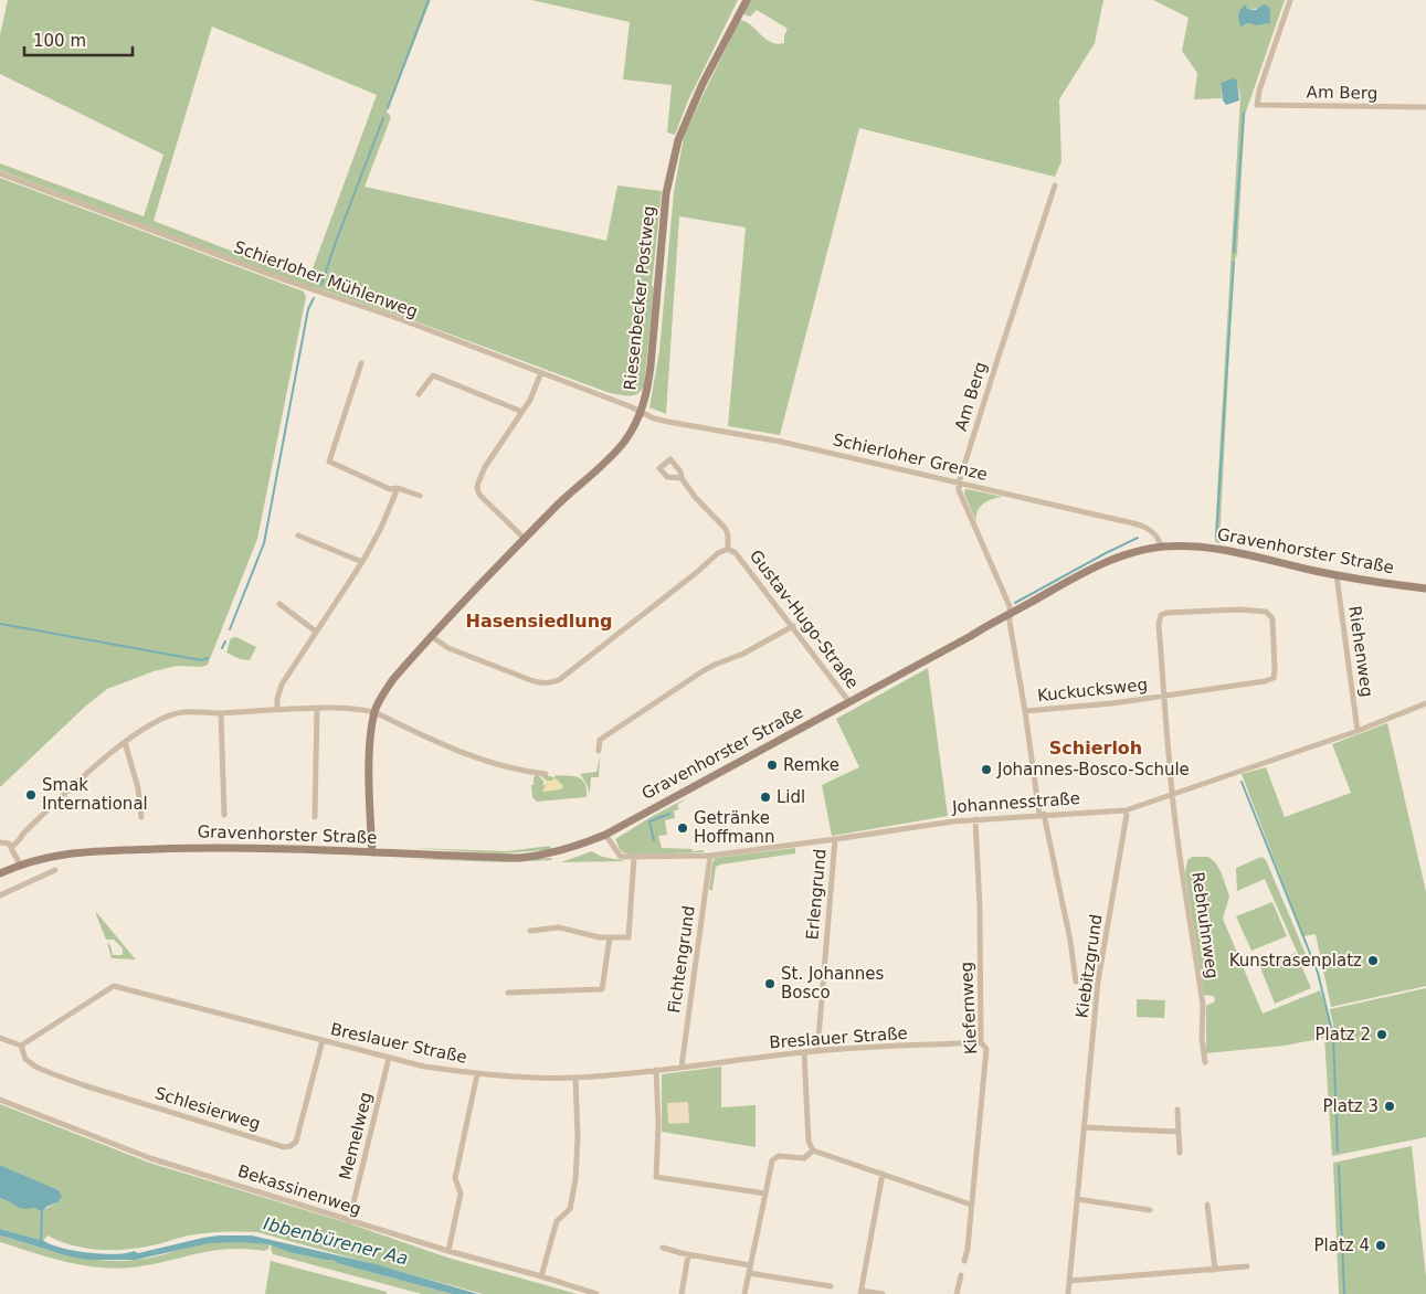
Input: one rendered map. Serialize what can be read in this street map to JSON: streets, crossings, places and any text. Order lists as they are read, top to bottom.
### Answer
{
  "streets": {
    "main road": ["Riesenbecker Postweg", "Gravenhorster Straße"],
    "street": [
      "Am Berg",
      "Schierloher Mühlenweg",
      "Schierloher Grenze",
      "Gustav-Hugo-Straße",
      "Riehenweg",
      "Kuckucksweg",
      "Johannesstraße",
      "Erlengrund",
      "Rebhuhnweg",
      "Fichtengrund",
      "Kiebitzgrund",
      "Kiefernweg",
      "Breslauer Straße",
      "Schlesierweg",
      "Memelweg",
      "Bekassinenweg"
    ]
  },
  "crossings": [
    ["Am Berg", "Schierloher Grenze"],
    ["Schierloher Mühlenweg", "Riesenbecker Postweg"],
    ["Schierloher Mühlenweg", "Schierloher Grenze"],
    ["Riesenbecker Postweg", "Schierloher Grenze"],
    ["Riesenbecker Postweg", "Gravenhorster Straße"],
    ["Riesenbecker Postweg", "Gustav-Hugo-Straße"],
    ["Schierloher Grenze", "Gravenhorster Straße"],
    ["Gravenhorster Straße", "Gustav-Hugo-Straße"],
    ["Gravenhorster Straße", "Riehenweg"],
    ["Gravenhorster Straße", "Johannesstraße"],
    ["Riehenweg", "Johannesstraße"],
    ["Kuckucksweg", "Johannesstraße"],
    ["Kuckucksweg", "Rebhuhnweg"],
    ["Johannesstraße", "Erlengrund"],
    ["Johannesstraße", "Rebhuhnweg"],
    ["Johannesstraße", "Fichtengrund"],
    ["Johannesstraße", "Kiebitzgrund"],
    ["Johannesstraße", "Kiefernweg"],
    ["Erlengrund", "Breslauer Straße"],
    ["Fichtengrund", "Breslauer Straße"],
    ["Kiefernweg", "Breslauer Straße"],
    ["Breslauer Straße", "Schlesierweg"],
    ["Breslauer Straße", "Memelweg"],
    ["Memelweg", "Bekassinenweg"]
  ],
  "districts": ["Hasensiedlung", "Schierloh"],
  "water": ["Ibbenbürener Aa"],
  "places": [
    "Remke",
    "Johannes-Bosco-Schule",
    "Smak International",
    "Lidl",
    "Getränke Hoffmann",
    "Kunstrasenplatz",
    "St. Johannes Bosco",
    "Platz 2",
    "Platz 3",
    "Platz 4"
  ],
  "scale_bar": "100 m"
}
